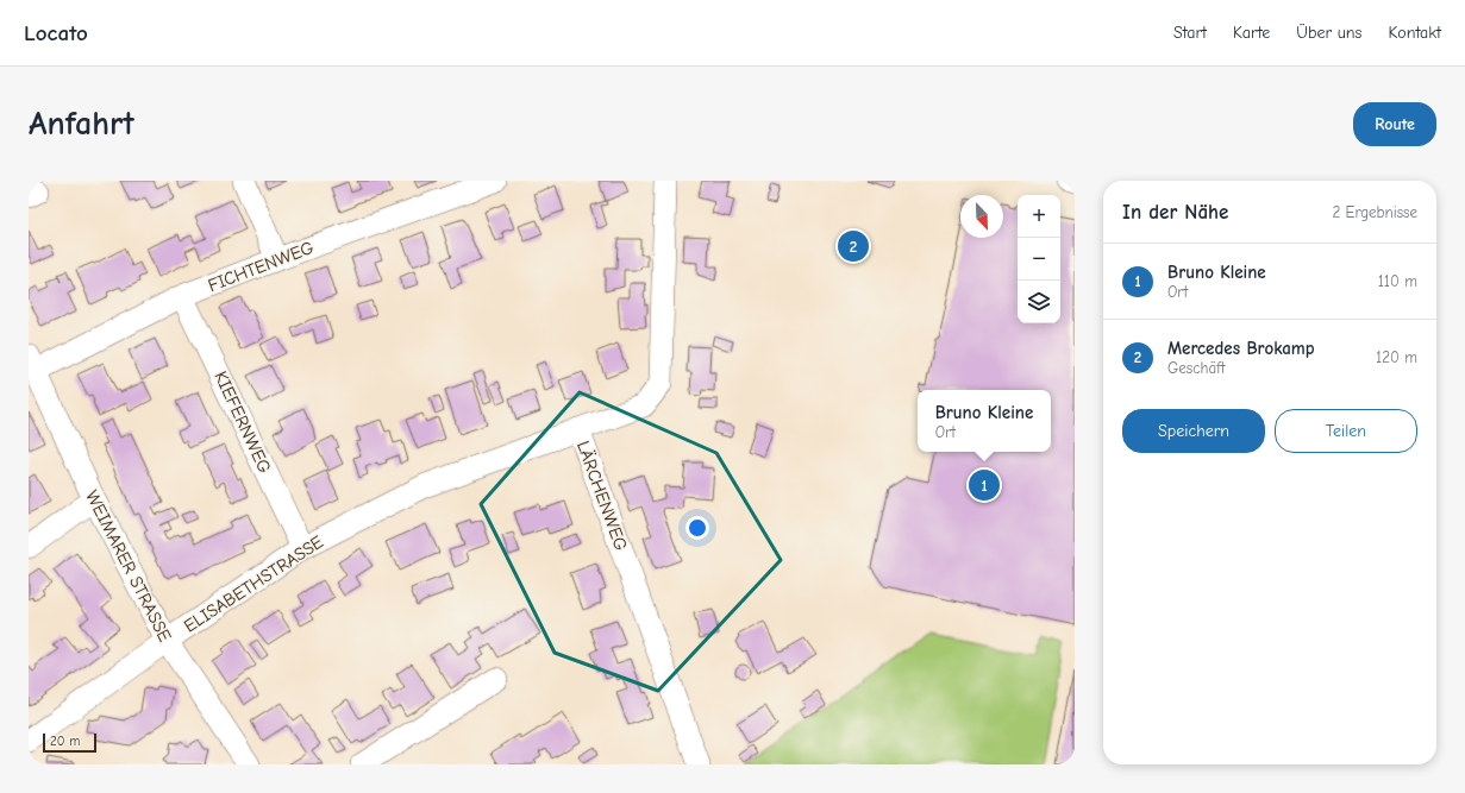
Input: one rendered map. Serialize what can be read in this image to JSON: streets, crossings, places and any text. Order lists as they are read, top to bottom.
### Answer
{
  "streets": {
    "street": [
      "FICHTENWEG",
      "KIEFERNWEG",
      "LÄRCHENWEG",
      "WEIMARER STRASSE",
      "ELISABETHSTRASSE"
    ]
  },
  "crossings": [
    ["FICHTENWEG", "KIEFERNWEG"],
    ["FICHTENWEG", "WEIMARER STRASSE"],
    ["KIEFERNWEG", "ELISABETHSTRASSE"],
    ["LÄRCHENWEG", "ELISABETHSTRASSE"],
    ["WEIMARER STRASSE", "ELISABETHSTRASSE"]
  ],
  "scale_bar": "20 m",
  "north": "bottom right",
  "page": {
    "header": "Locato",
    "nav": [
      "Start",
      "Karte",
      "Über uns",
      "Kontakt"
    ],
    "buttons": [
      "Route",
      ["Speichern", "Teilen"]
    ],
    "title": "Anfahrt",
    "heading": ["In der Nähe", "2 Ergebnisse"],
    "map_buttons": ["+", "−"],
    "pins": ["2", "1"],
    "list": [
      {
        "mark": "1",
        "name": "Bruno Kleine",
        "note": "Ort",
        "value": "110 m"
      },
      {
        "mark": "2",
        "name": "Mercedes Brokamp",
        "note": "Geschäft",
        "value": "120 m"
      }
    ],
    "popup": ["Bruno Kleine", "Ort"],
    "scale": "20 m"
  }
}
